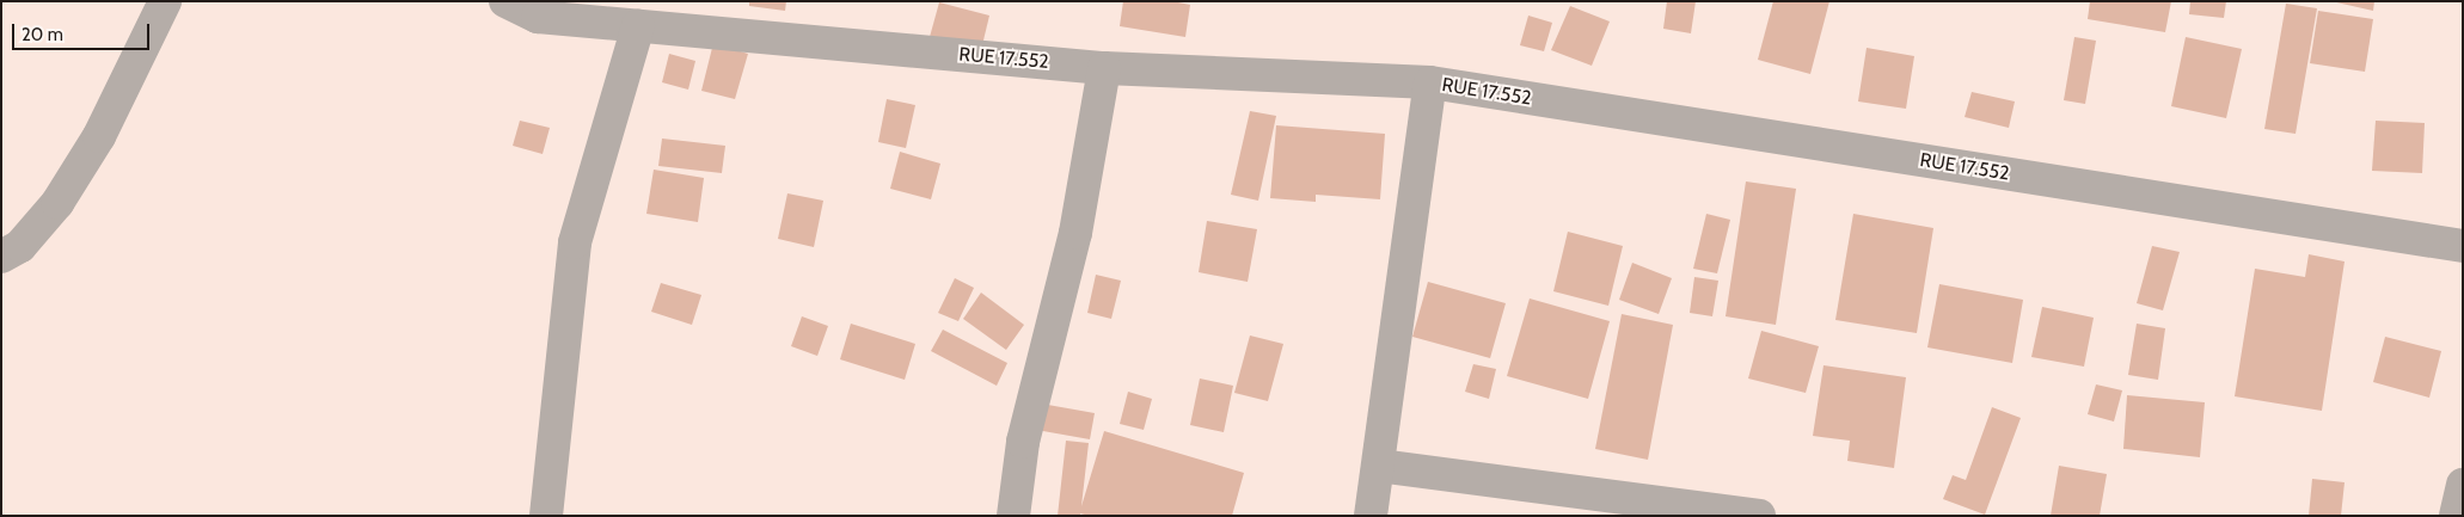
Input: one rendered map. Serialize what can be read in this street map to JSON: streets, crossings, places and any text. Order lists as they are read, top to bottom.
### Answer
{
  "streets": {
    "street": ["RUE 17.552"]
  },
  "scale_bar": "20 m"
}
